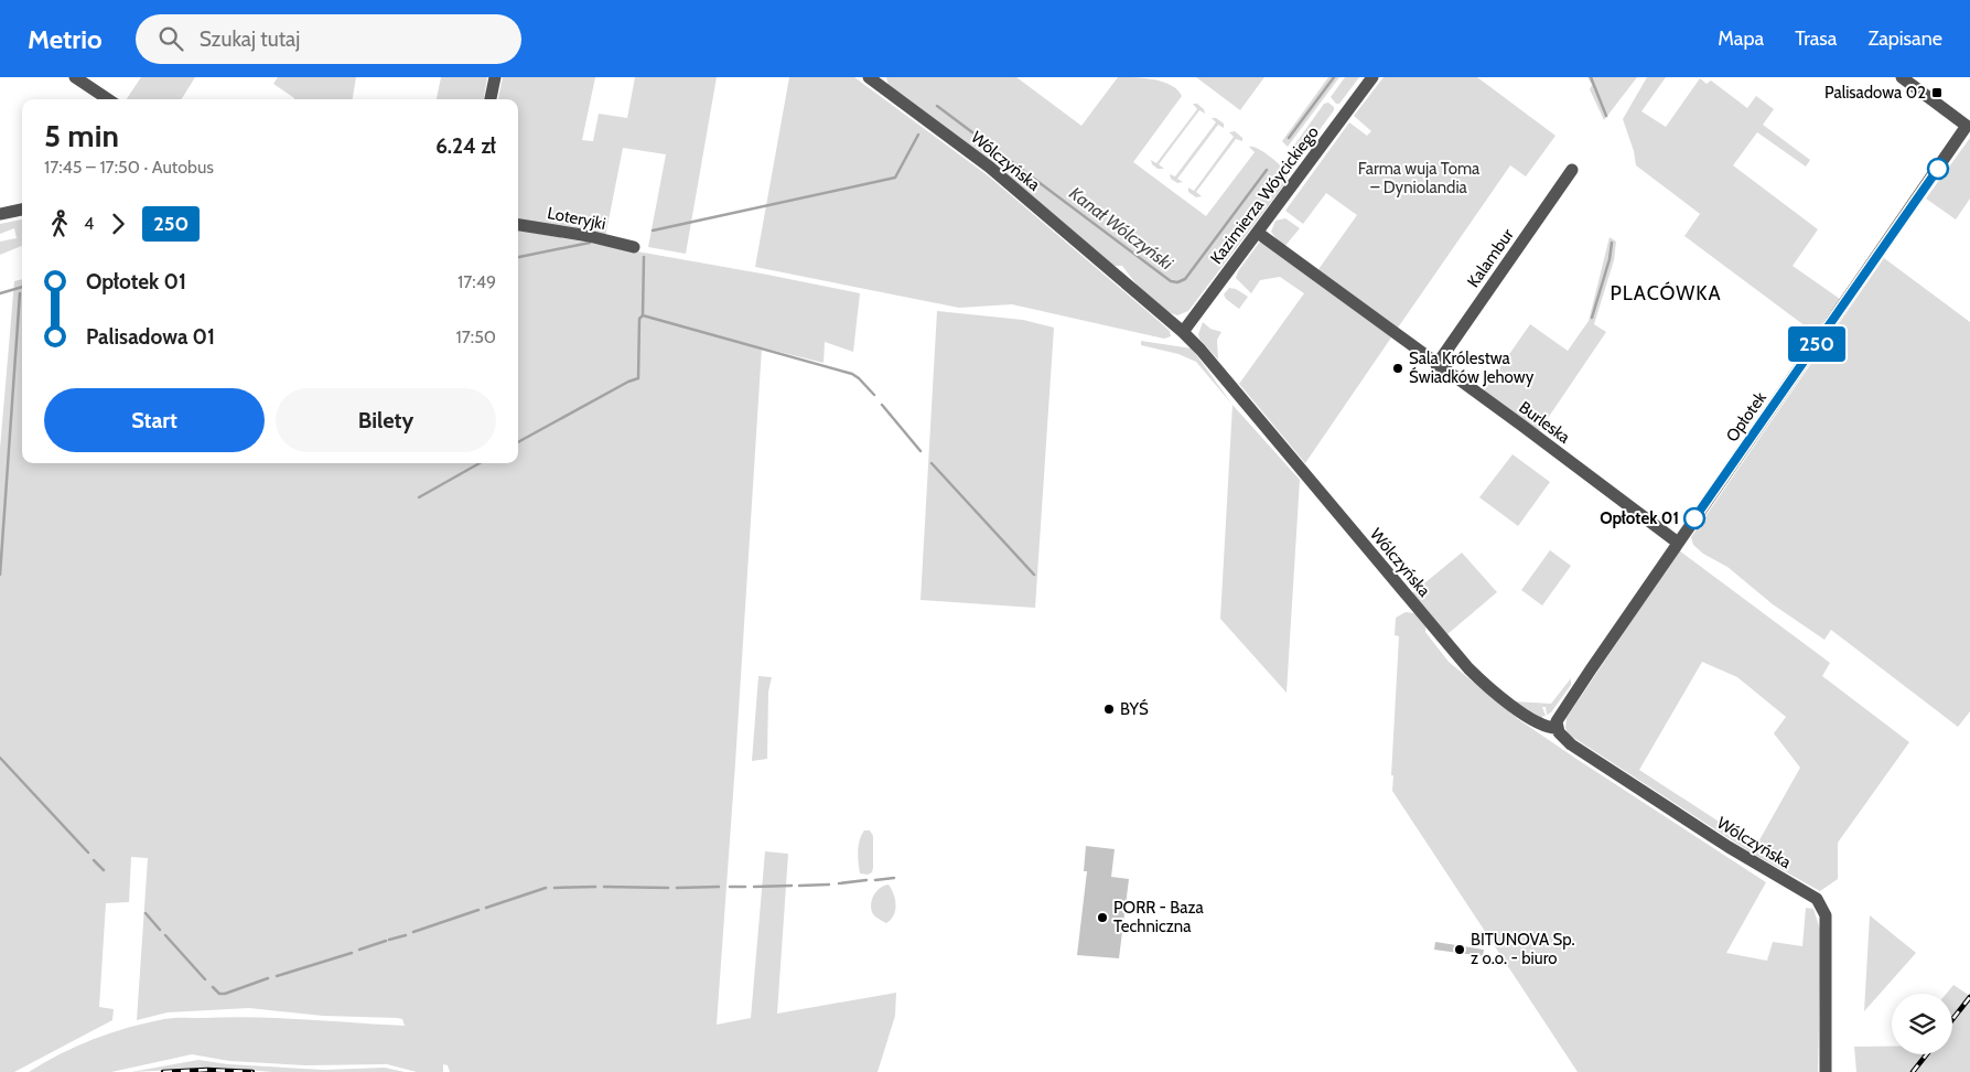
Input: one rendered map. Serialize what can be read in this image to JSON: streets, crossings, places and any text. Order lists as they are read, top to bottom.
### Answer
{
  "streets": {
    "street": [
      "Wólczyńska",
      "Kazimierza Wóycickiego",
      "Loteryjki",
      "Kalambur",
      "Opłotek",
      "Burleska"
    ]
  },
  "crossings": [
    ["Wólczyńska", "Kazimierza Wóycickiego"],
    ["Wólczyńska", "Opłotek"],
    ["Kazimierza Wóycickiego", "Burleska"],
    ["Kalambur", "Burleska"],
    ["Opłotek", "Burleska"]
  ],
  "districts": ["PLACÓWKA"],
  "water": ["Kanał Wólczyński"],
  "parks": ["Farma wuja Toma – Dyniolandia"],
  "places": {
    "transit": ["Palisadowa 02"],
    "other": [
      "Sala Królestwa Świadków Jehowy",
      "Opłotek 01",
      "BYŚ",
      "PORR - Baza Techniczna",
      "BITUNOVA Sp. z o.o. - biuro"
    ]
  },
  "lines": ["bus line 250"],
  "page": {
    "header": "Metrio",
    "search": "Szukaj tutaj",
    "nav": ["Mapa", "Trasa", "Zapisane"],
    "on_map": "250",
    "heading": ["5 min", "17:45 – 17:50 · Autobus", "6.24 zł"],
    "legs": ["4", "250"],
    "list": [
      {
        "name": "Opłotek 01",
        "value": "17:49"
      },
      {
        "name": "Palisadowa 01",
        "value": "17:50"
      }
    ],
    "buttons": ["Start", "Bilety"]
  }
}
